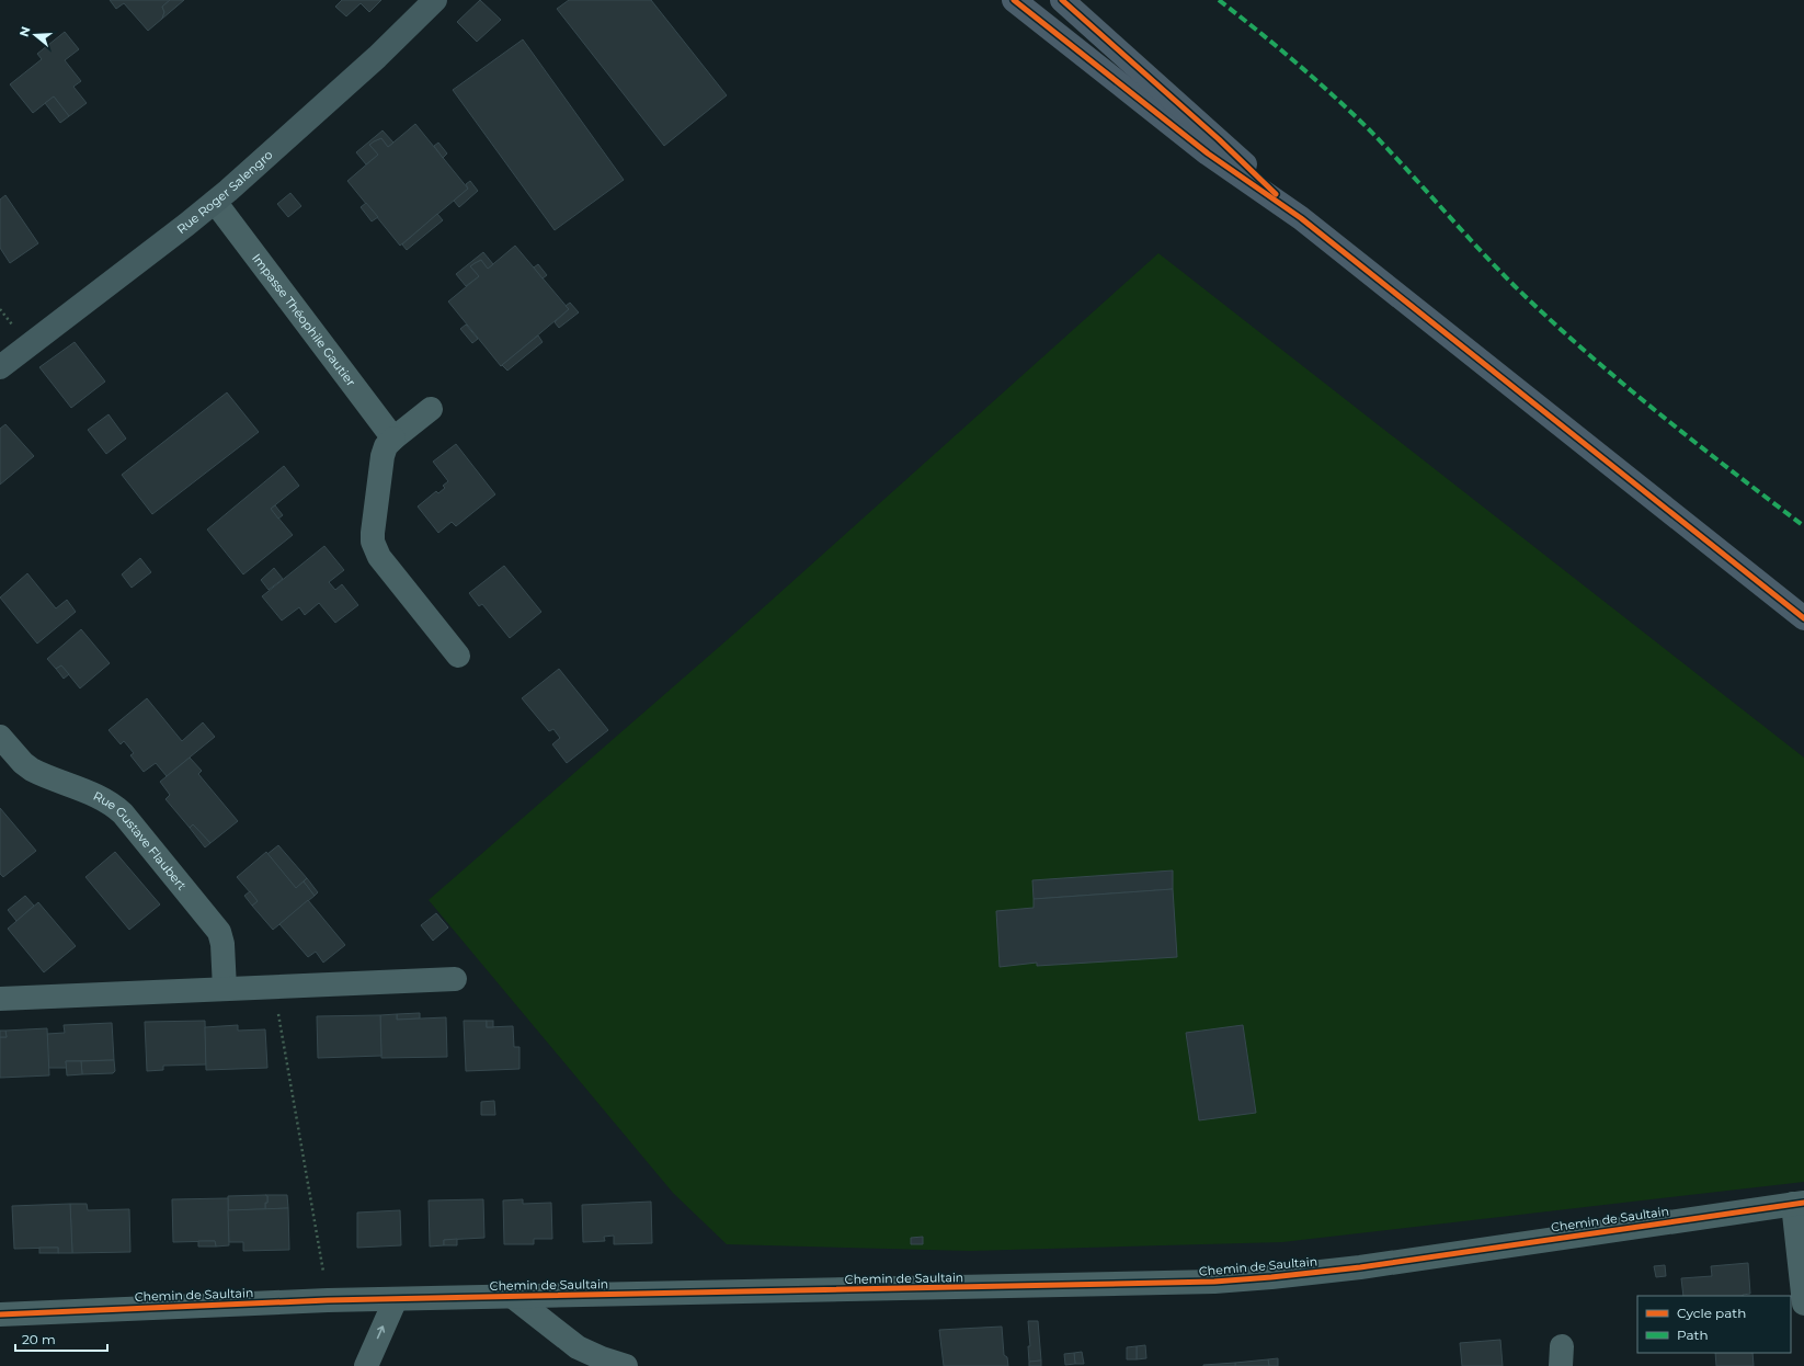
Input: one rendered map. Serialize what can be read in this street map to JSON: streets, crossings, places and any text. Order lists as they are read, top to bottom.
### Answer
{
  "streets": {
    "street": [
      "Rue Roger Salengro",
      "Impasse Théophile Gautier",
      "Rue Gustave Flaubert",
      "Chemin de Saultain"
    ]
  },
  "crossings": [
    ["Rue Roger Salengro", "Impasse Théophile Gautier"]
  ],
  "legend": ["Cycle path", "Path"],
  "scale_bar": "20 m",
  "north": "left"
}
